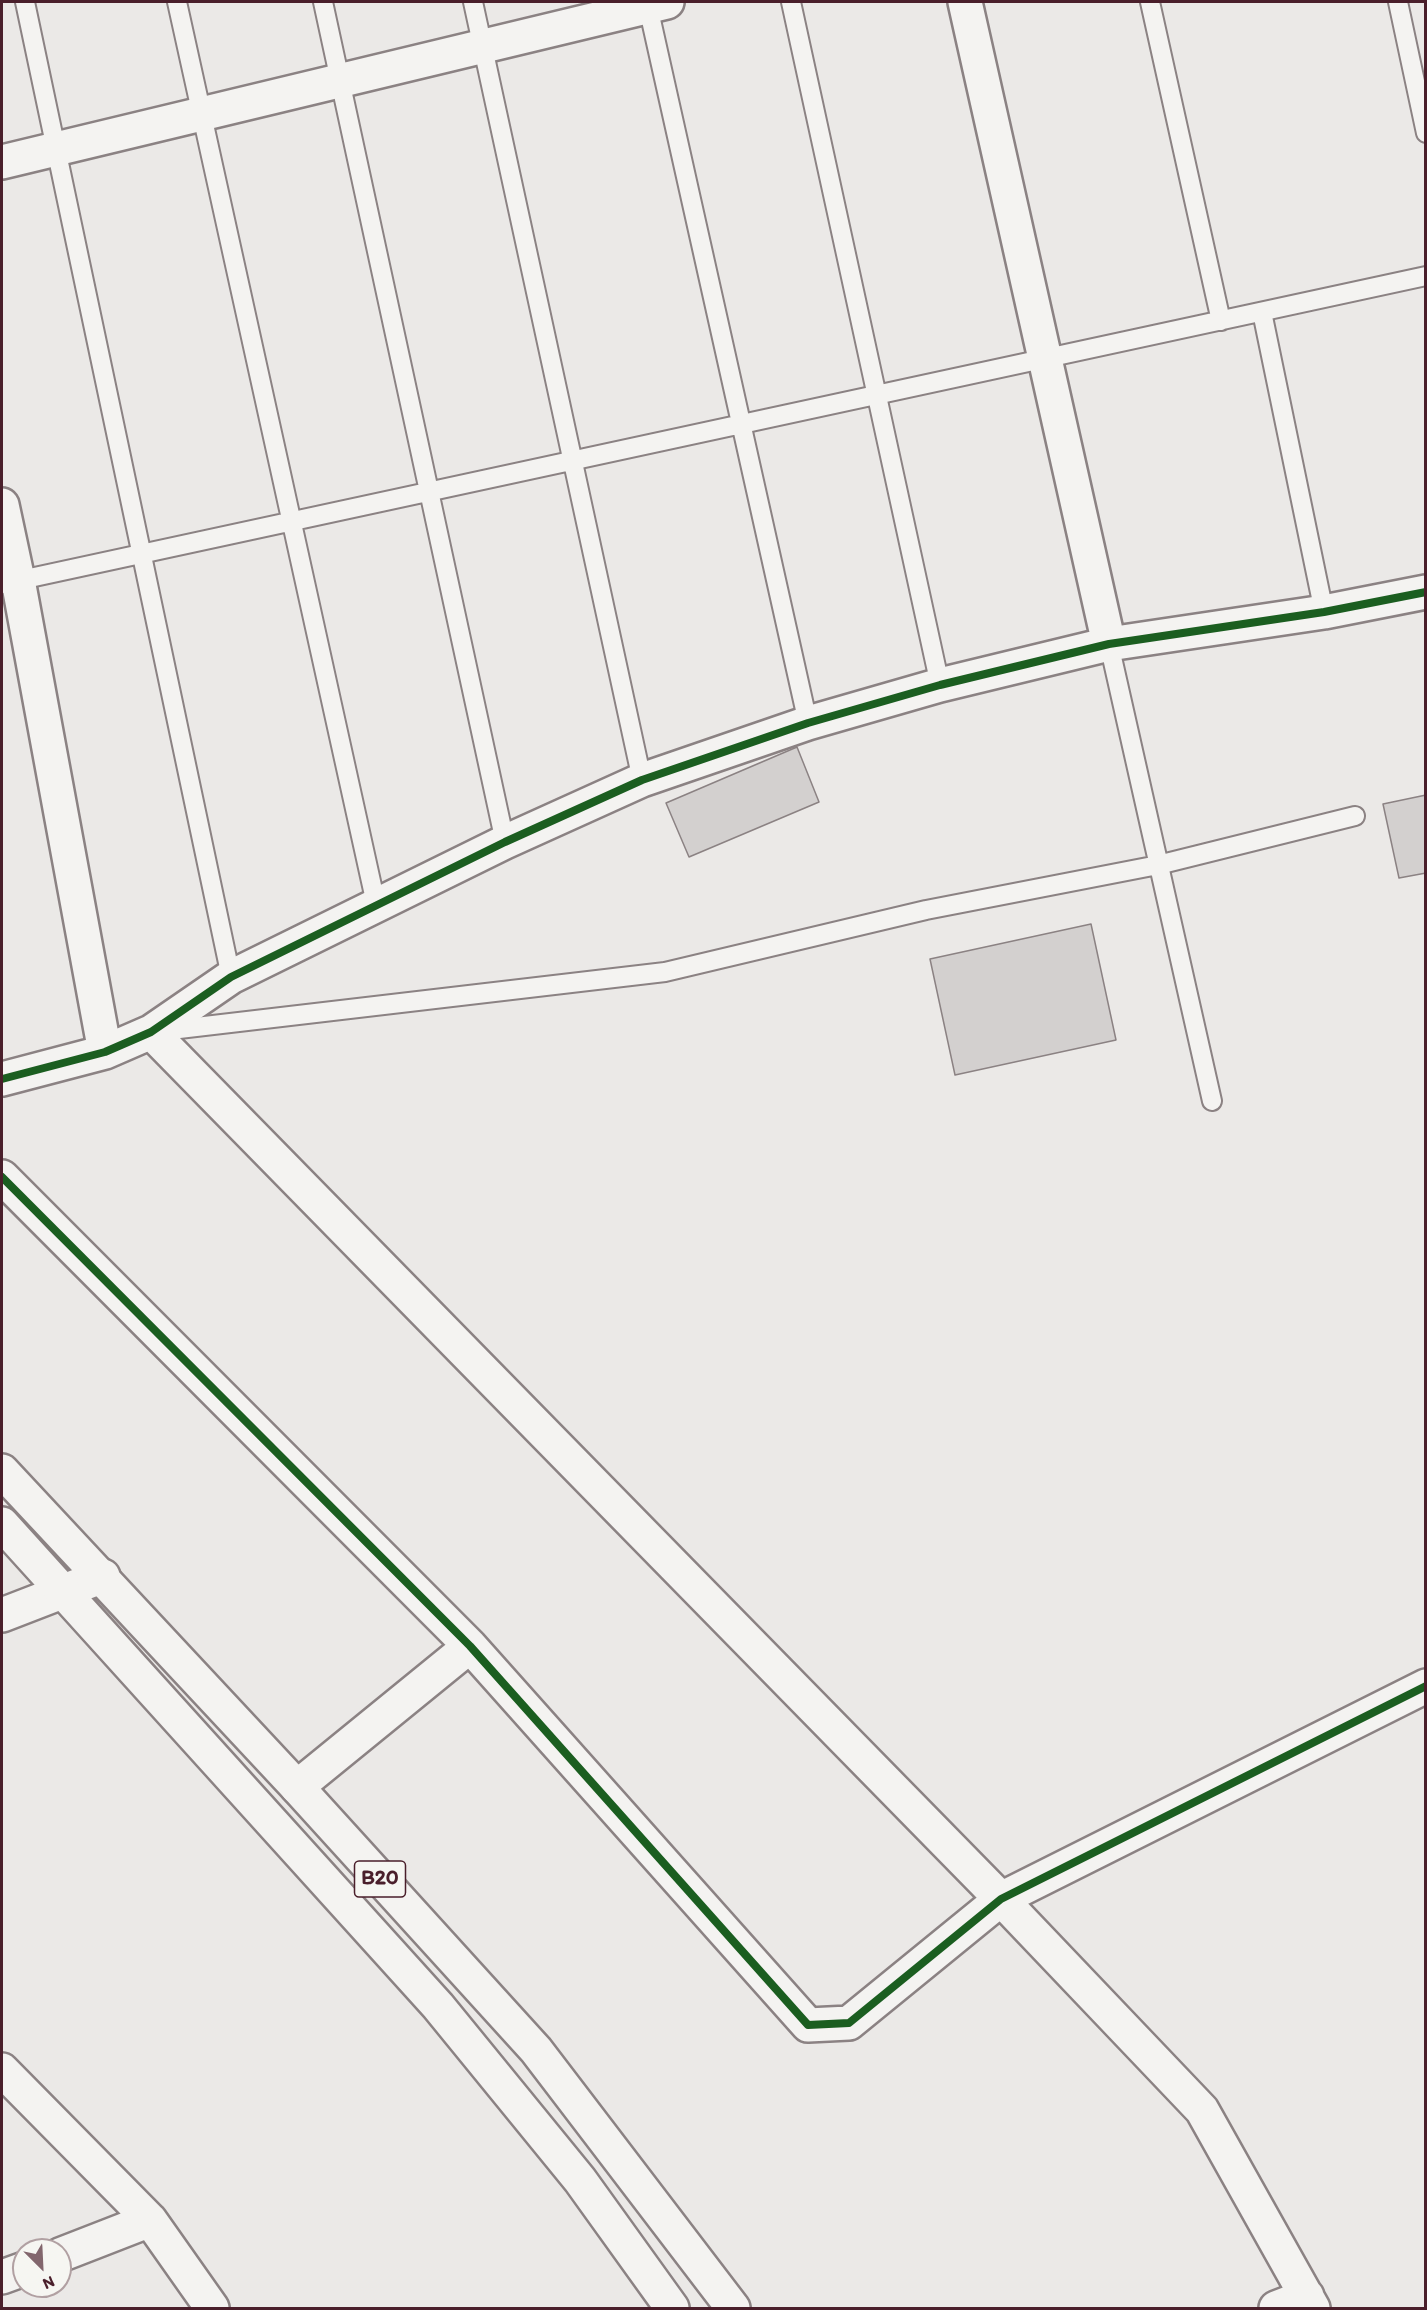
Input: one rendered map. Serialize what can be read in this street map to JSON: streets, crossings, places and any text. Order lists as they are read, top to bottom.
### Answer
{
  "streets": {
    "main road": ["B20"]
  },
  "north": "bottom right"
}
